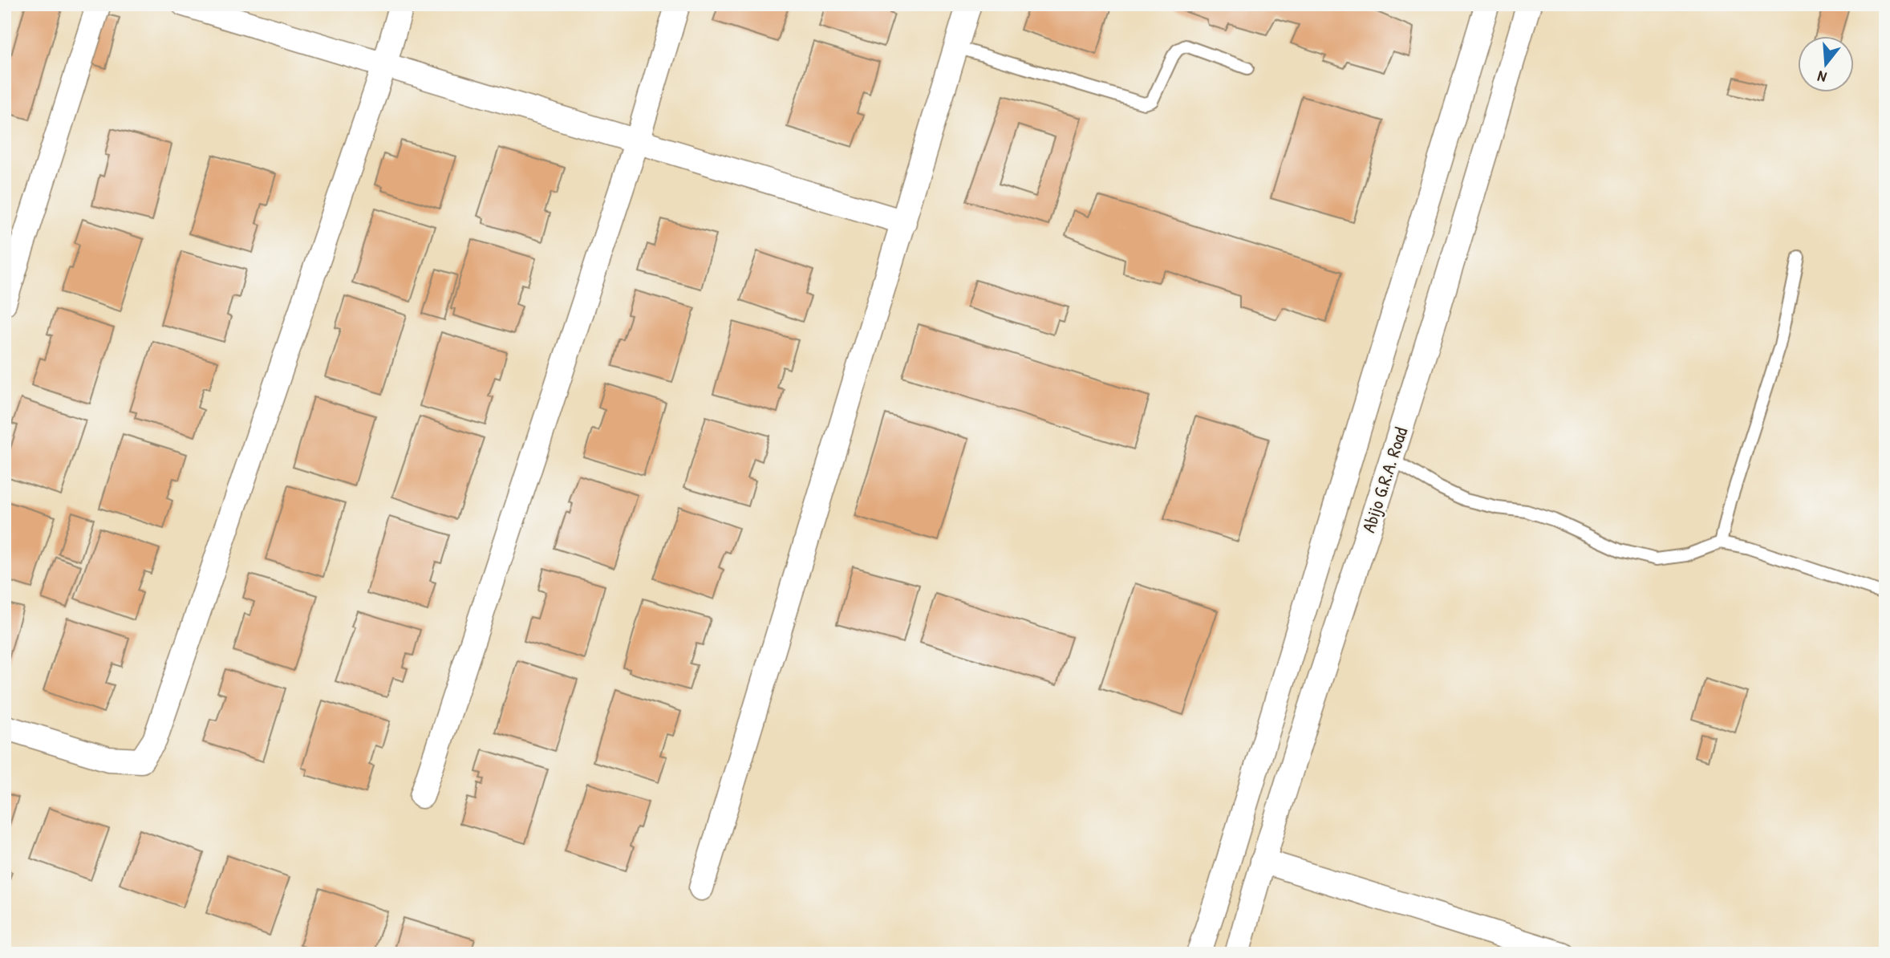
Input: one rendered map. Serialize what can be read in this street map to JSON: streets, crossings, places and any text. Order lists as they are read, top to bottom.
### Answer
{
  "streets": {
    "street": ["Abijo G.R.A. Road"]
  },
  "north": "bottom"
}
